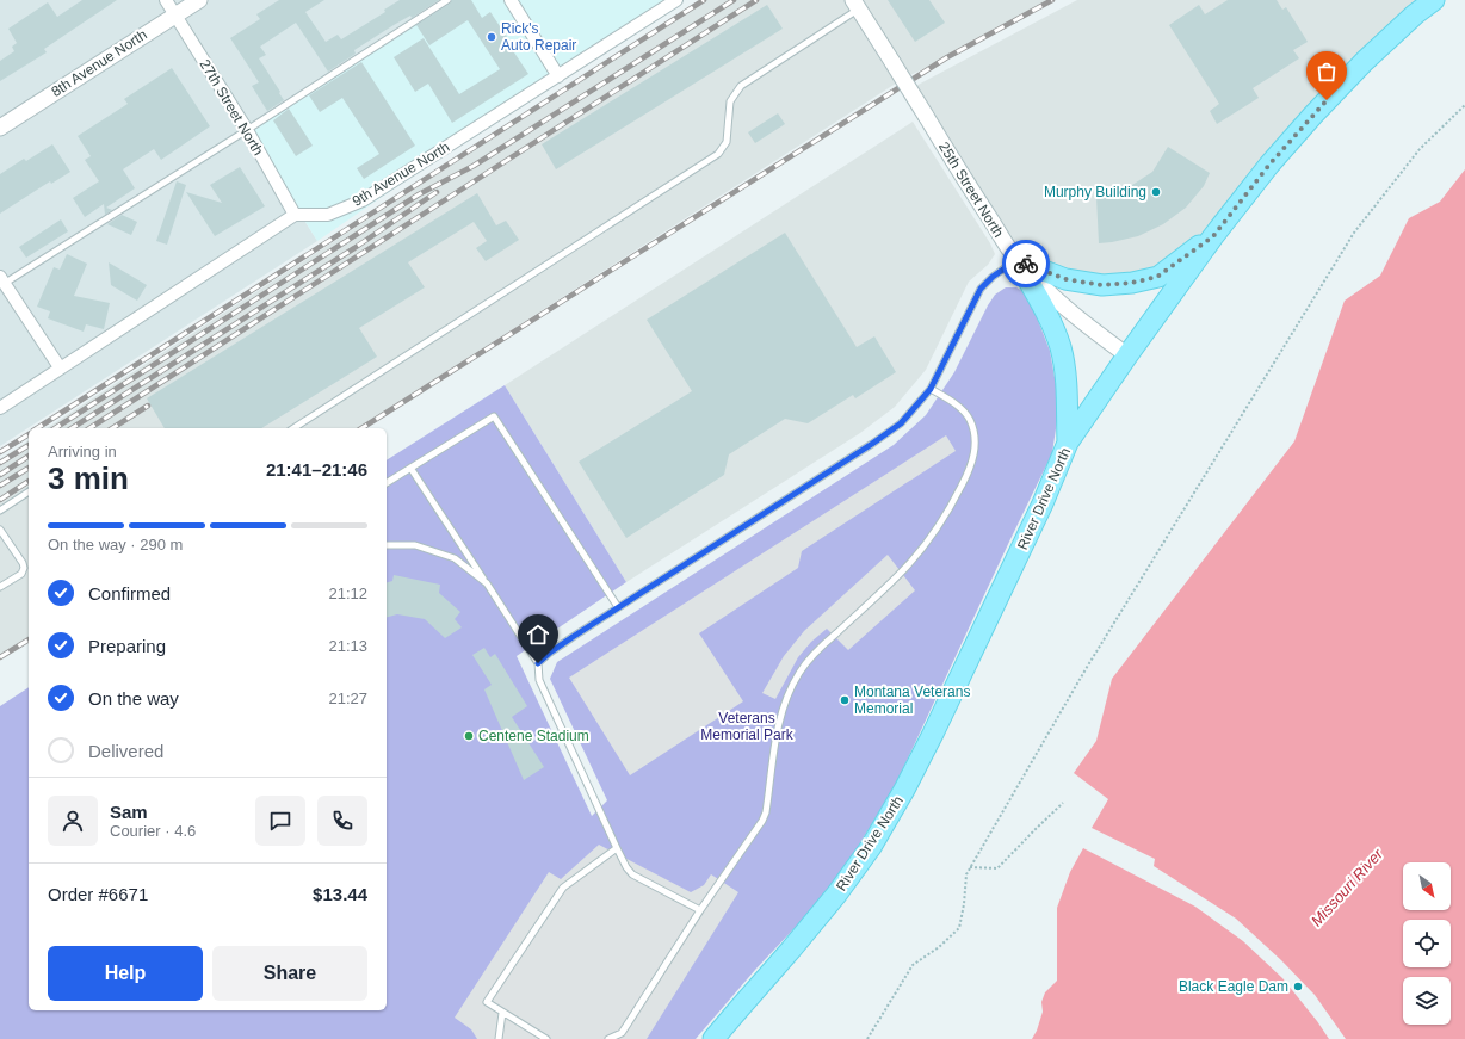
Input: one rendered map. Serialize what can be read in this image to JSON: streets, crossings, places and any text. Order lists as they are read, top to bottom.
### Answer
{
  "streets": {
    "main road": ["River Drive North"],
    "street": [
      "8th Avenue North",
      "27th Street North",
      "9th Avenue North",
      "25th Street North"
    ]
  },
  "crossings": [
    ["8th Avenue North", "27th Street North"],
    ["27th Street North", "9th Avenue North"],
    ["25th Street North", "River Drive North"]
  ],
  "water": ["Missouri River"],
  "parks": ["Veterans Memorial Park"],
  "places": [
    "Rick's Auto Repair",
    "Murphy Building",
    "Montana Veterans Memorial",
    "Centene Stadium",
    "Black Eagle Dam"
  ],
  "north": "bottom right",
  "page": {
    "heading": ["3 min", "Arriving in", "21:41–21:46"],
    "panel": [
      "Sam",
      "Courier · 4.6",
      "Order #6671",
      "$13.44"
    ],
    "bar": "On the way · 290 m",
    "list": [
      ["Confirmed", "21:12"],
      ["Preparing", "21:13"],
      ["On the way", "21:27"],
      "Delivered"
    ],
    "buttons": ["Help", "Share"]
  }
}
